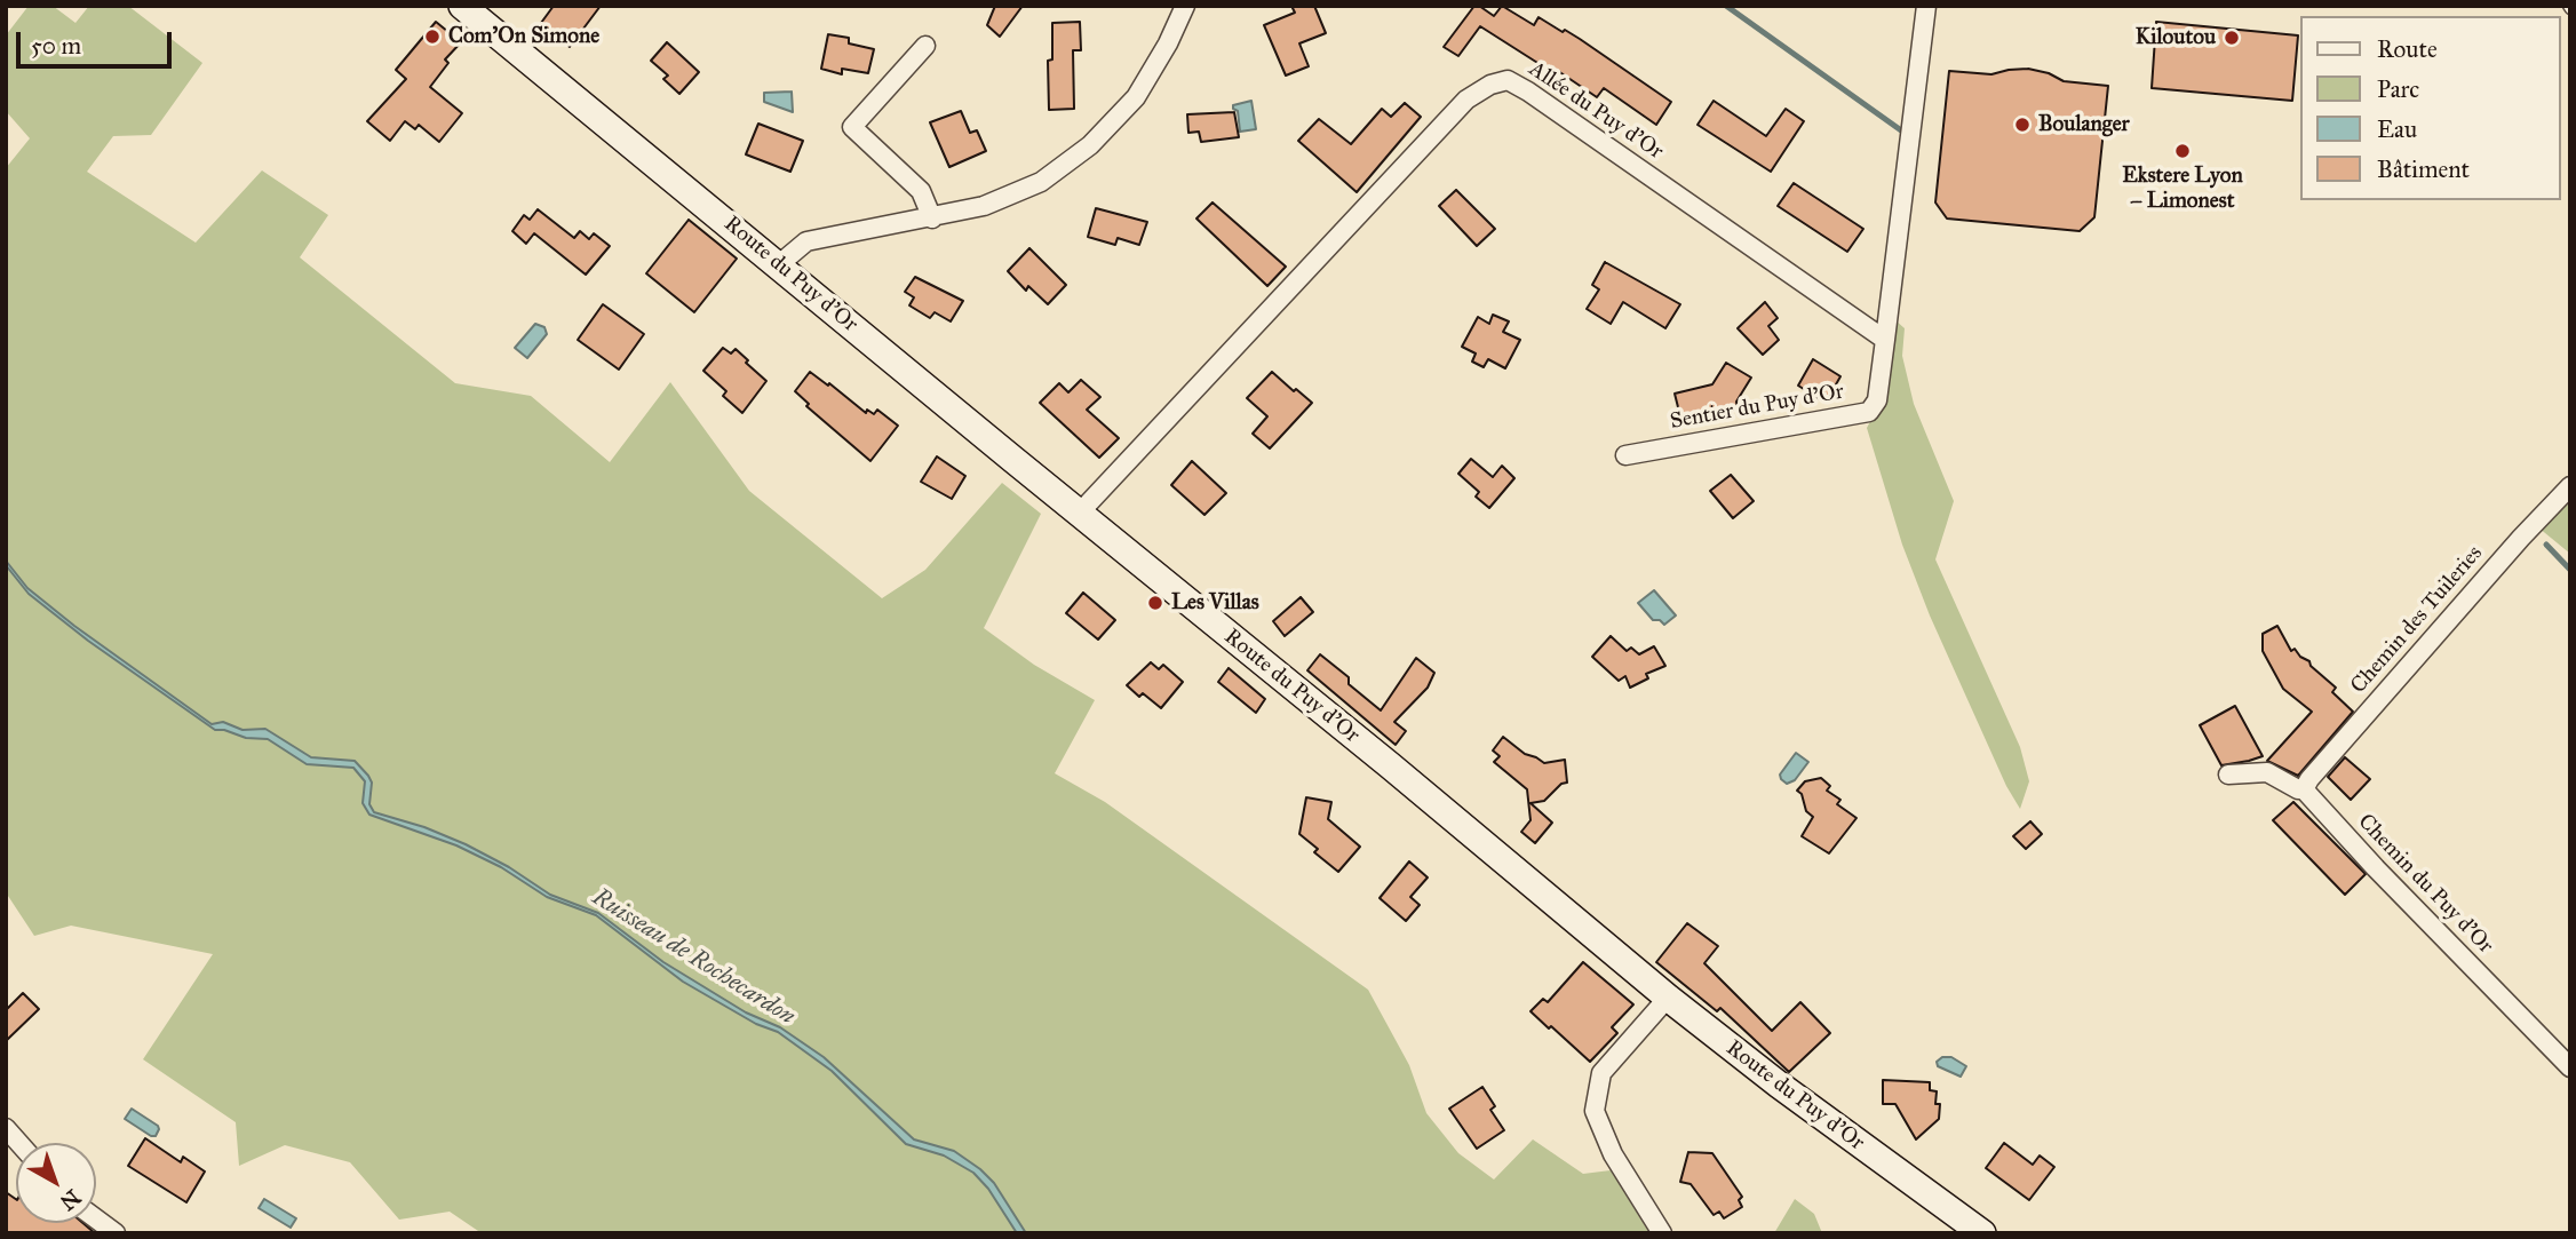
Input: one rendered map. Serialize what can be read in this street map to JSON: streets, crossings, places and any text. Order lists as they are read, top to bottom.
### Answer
{
  "streets": {
    "main road": ["Route du Puy d'Or"],
    "street": [
      "Allée du Puy d'Or",
      "Sentier du Puy d'Or",
      "Chemin des Tuileries",
      "Chemin du Puy d'Or"
    ]
  },
  "crossings": [
    ["Allée du Puy d'Or", "Route du Puy d'Or"],
    ["Allée du Puy d'Or", "Sentier du Puy d'Or"],
    ["Chemin des Tuileries", "Chemin du Puy d'Or"]
  ],
  "water": ["Ruisseau de Rochecardon"],
  "places": [
    "Com'On Simone",
    "Kiloutou",
    "Boulanger",
    "Ekstere Lyon – Limonest",
    "Les Villas"
  ],
  "legend": [
    "Route",
    "Parc",
    "Eau",
    "Bâtiment"
  ],
  "scale_bar": "50 m",
  "north": "bottom right"
}
